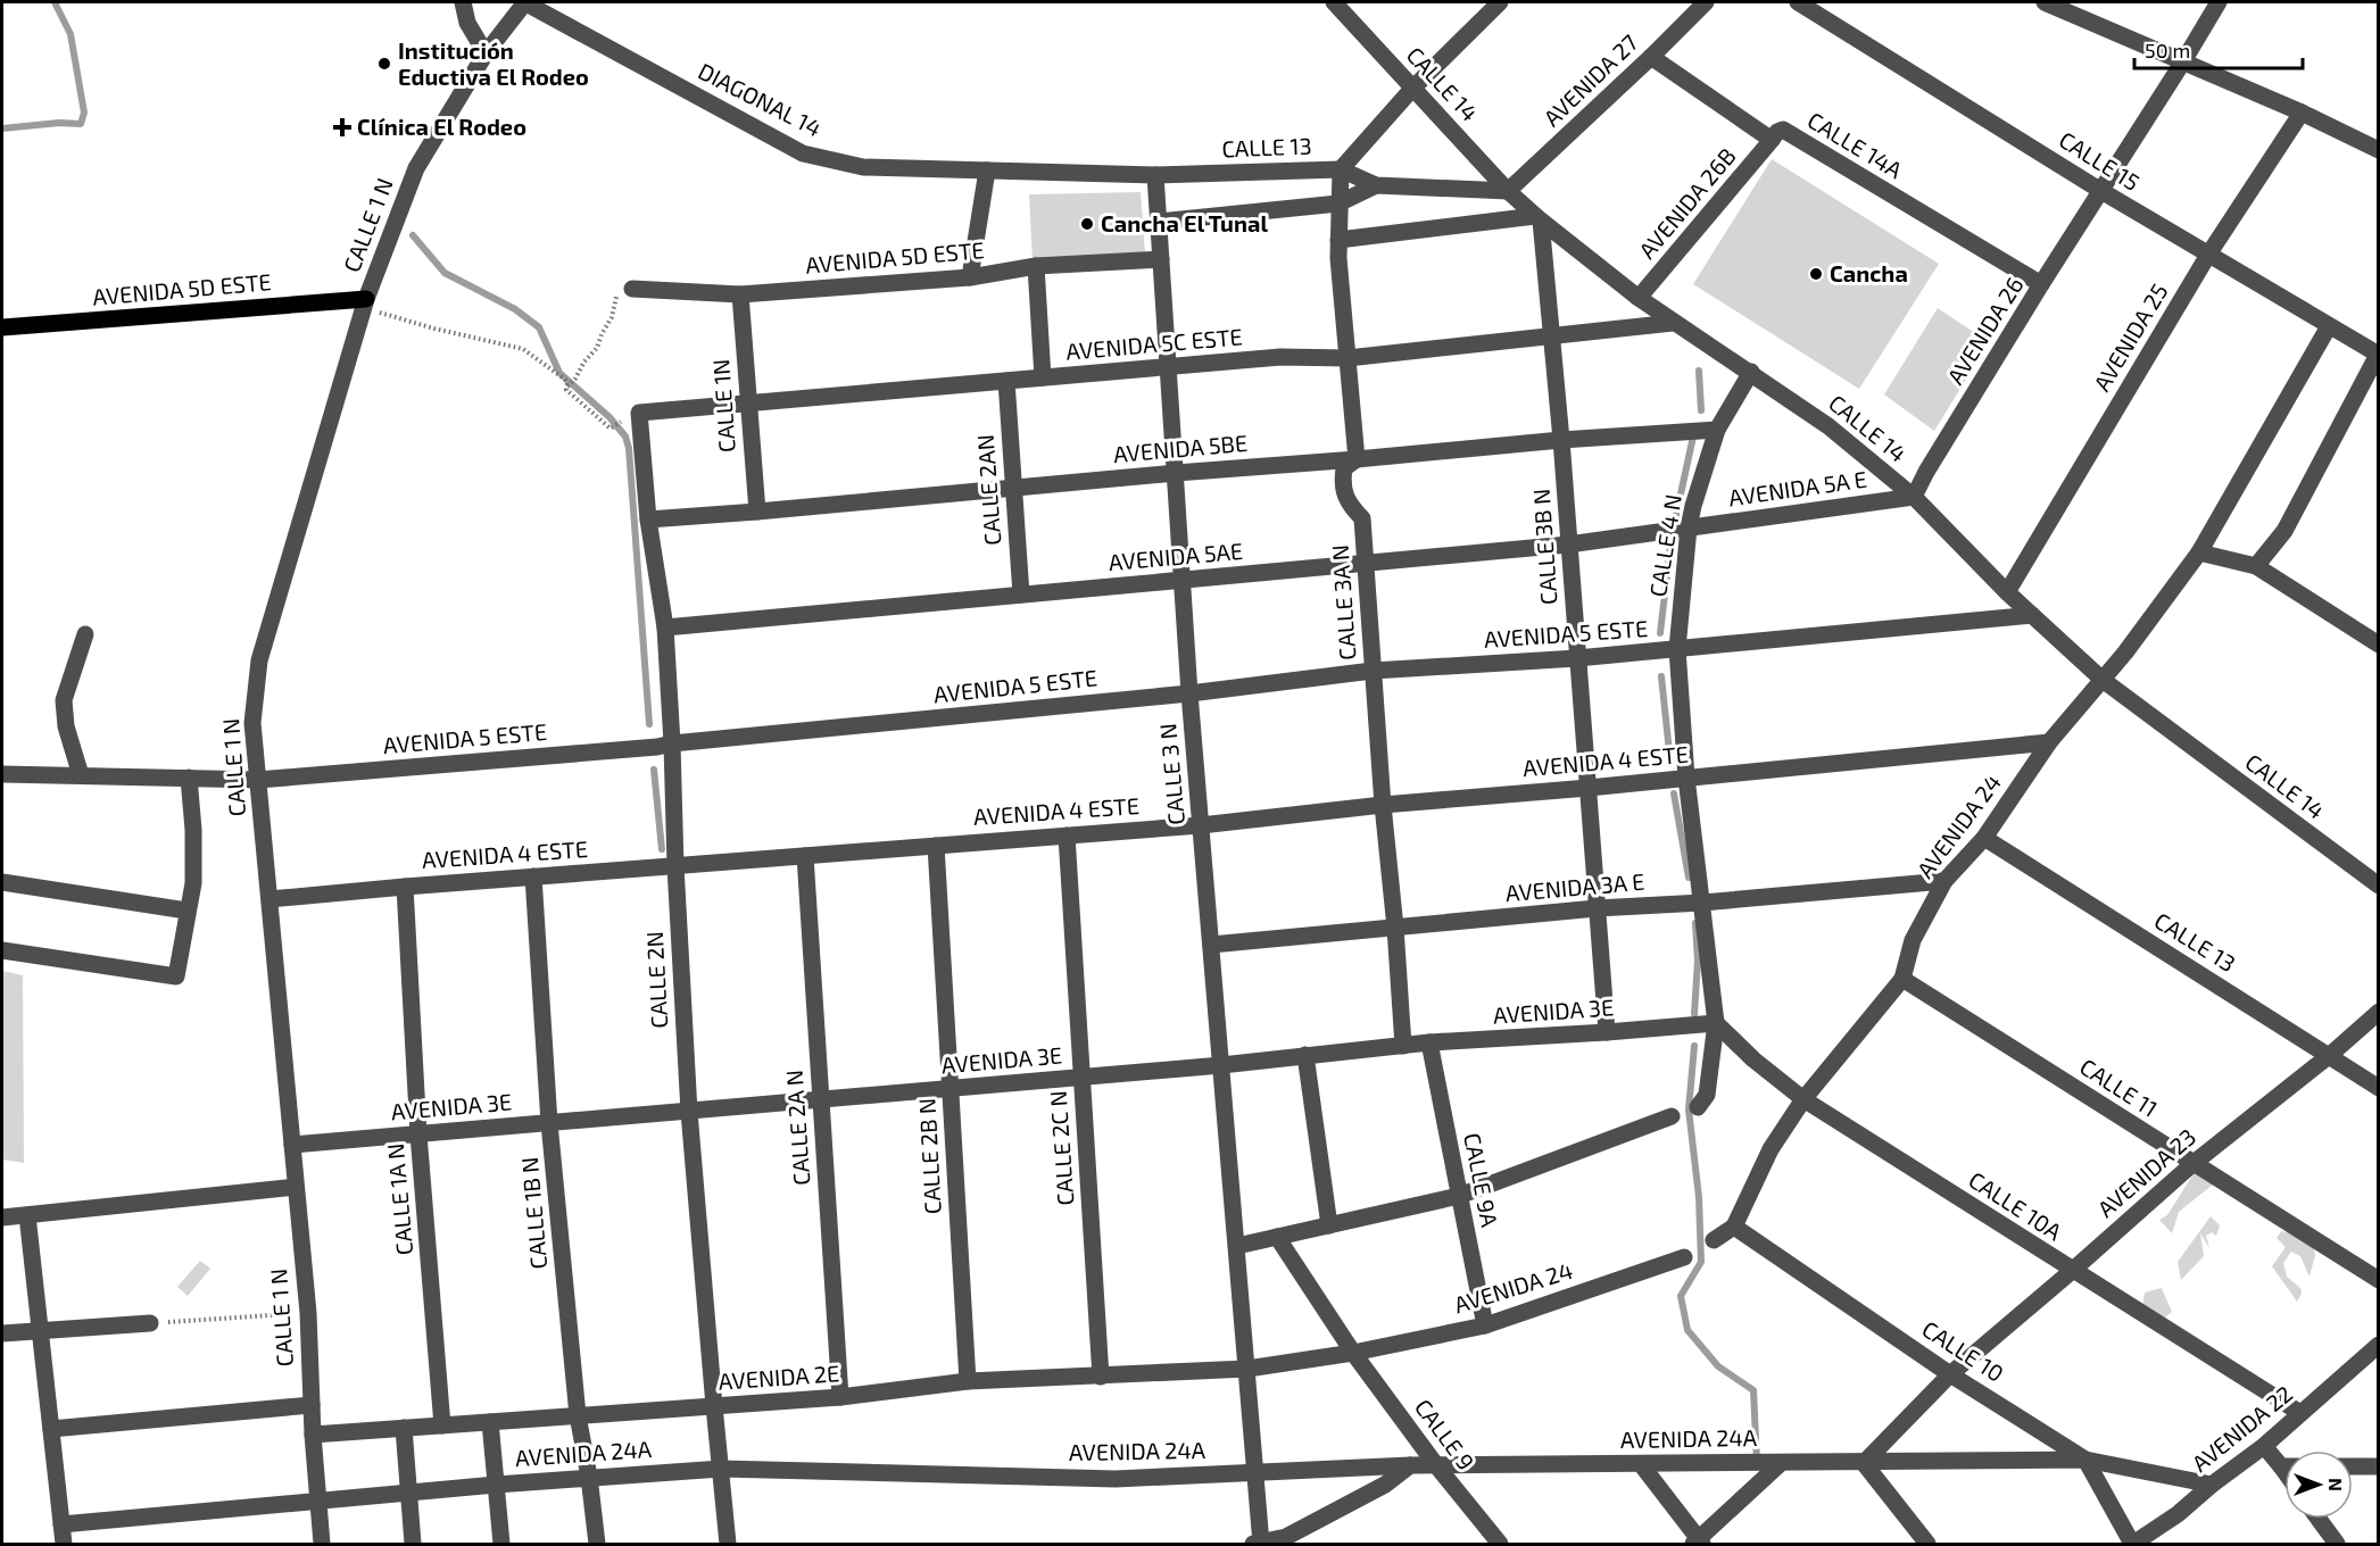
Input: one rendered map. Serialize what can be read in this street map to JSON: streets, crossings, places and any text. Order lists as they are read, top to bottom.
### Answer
{
  "streets": {
    "main road": ["AVENIDA 5D ESTE"],
    "street": [
      "AVENIDA 27",
      "CALLE 14",
      "DIAGONAL 14",
      "CALLE 14A",
      "CALLE 13",
      "CALLE 15",
      "AVENIDA 26B",
      "CALLE 1 N",
      "AVENIDA 26",
      "AVENIDA 25",
      "AVENIDA 5C ESTE",
      "CALLE 1N",
      "AVENIDA 5BE",
      "AVENIDA 5A E",
      "CALLE 2AN",
      "CALLE 4 N",
      "CALLE 3B N",
      "AVENIDA 5AE",
      "CALLE 3A N",
      "AVENIDA 5 ESTE",
      "AVENIDA 4 ESTE",
      "CALLE 3 N",
      "AVENIDA 24",
      "AVENIDA 3A E",
      "CALLE 2N",
      "AVENIDA 3E",
      "CALLE 11",
      "CALLE 2A N",
      "CALLE 2C N",
      "CALLE 2B N",
      "AVENIDA 23",
      "CALLE 9A",
      "CALLE 1A N",
      "CALLE 10A",
      "CALLE 1B N",
      "CALLE 10",
      "AVENIDA 2E",
      "AVENIDA 22",
      "CALLE 9",
      "AVENIDA 24A"
    ]
  },
  "crossings": [
    ["AVENIDA 27", "CALLE 14"],
    ["AVENIDA 27", "CALLE 14A"],
    ["AVENIDA 27", "CALLE 13"],
    ["CALLE 14", "CALLE 13"],
    ["CALLE 14", "AVENIDA 26B"],
    ["CALLE 14", "AVENIDA 26"],
    ["CALLE 14", "AVENIDA 25"],
    ["CALLE 14", "AVENIDA 5C ESTE"],
    ["CALLE 14", "AVENIDA 5A E"],
    ["CALLE 14", "CALLE 4 N"],
    ["CALLE 14", "CALLE 3B N"],
    ["CALLE 14", "AVENIDA 5 ESTE"],
    ["CALLE 14", "AVENIDA 24"],
    ["DIAGONAL 14", "CALLE 13"],
    ["DIAGONAL 14", "CALLE 1 N"],
    ["DIAGONAL 14", "CALLE 3 N"],
    ["CALLE 14A", "AVENIDA 26B"],
    ["CALLE 14A", "AVENIDA 26"],
    ["CALLE 13", "CALLE 3 N"],
    ["CALLE 13", "AVENIDA 24"],
    ["CALLE 13", "AVENIDA 23"],
    ["CALLE 15", "AVENIDA 26"],
    ["CALLE 15", "AVENIDA 25"],
    ["CALLE 15", "AVENIDA 24"],
    ["CALLE 1 N", "AVENIDA 5D ESTE"],
    ["CALLE 1 N", "AVENIDA 5 ESTE"],
    ["CALLE 1 N", "AVENIDA 4 ESTE"],
    ["CALLE 1 N", "AVENIDA 3E"],
    ["CALLE 1 N", "AVENIDA 2E"],
    ["CALLE 1 N", "AVENIDA 24A"],
    ["AVENIDA 5D ESTE", "CALLE 1N"],
    ["AVENIDA 5D ESTE", "CALLE 3 N"],
    ["AVENIDA 26", "AVENIDA 5A E"],
    ["AVENIDA 5C ESTE", "CALLE 1N"],
    ["AVENIDA 5C ESTE", "CALLE 2AN"],
    ["AVENIDA 5C ESTE", "CALLE 3B N"],
    ["AVENIDA 5C ESTE", "CALLE 3 N"],
    ["AVENIDA 5C ESTE", "CALLE 2N"],
    ["CALLE 1N", "AVENIDA 5BE"],
    ["AVENIDA 5BE", "CALLE 2AN"],
    ["AVENIDA 5BE", "CALLE 4 N"],
    ["AVENIDA 5BE", "CALLE 3B N"],
    ["AVENIDA 5BE", "CALLE 3A N"],
    ["AVENIDA 5BE", "CALLE 3 N"],
    ["AVENIDA 5BE", "CALLE 2N"],
    ["AVENIDA 5A E", "CALLE 4 N"],
    ["AVENIDA 5A E", "AVENIDA 5AE"],
    ["CALLE 2AN", "AVENIDA 5AE"],
    ["CALLE 4 N", "AVENIDA 5AE"],
    ["CALLE 4 N", "AVENIDA 5 ESTE"],
    ["CALLE 4 N", "AVENIDA 4 ESTE"],
    ["CALLE 4 N", "AVENIDA 3A E"],
    ["CALLE 4 N", "AVENIDA 3E"],
    ["CALLE 4 N", "CALLE 10A"],
    ["CALLE 3B N", "AVENIDA 5AE"],
    ["CALLE 3B N", "AVENIDA 5 ESTE"],
    ["CALLE 3B N", "AVENIDA 4 ESTE"],
    ["CALLE 3B N", "AVENIDA 3A E"],
    ["CALLE 3B N", "AVENIDA 3E"],
    ["AVENIDA 5AE", "CALLE 3A N"],
    ["AVENIDA 5AE", "CALLE 3 N"],
    ["AVENIDA 5AE", "CALLE 2N"],
    ["CALLE 3A N", "AVENIDA 5 ESTE"],
    ["CALLE 3A N", "AVENIDA 4 ESTE"],
    ["CALLE 3A N", "AVENIDA 3A E"],
    ["CALLE 3A N", "AVENIDA 3E"],
    ["AVENIDA 5 ESTE", "CALLE 3 N"],
    ["AVENIDA 5 ESTE", "CALLE 2N"],
    ["AVENIDA 4 ESTE", "CALLE 3 N"],
    ["AVENIDA 4 ESTE", "AVENIDA 24"],
    ["AVENIDA 4 ESTE", "CALLE 2N"],
    ["AVENIDA 4 ESTE", "CALLE 2A N"],
    ["AVENIDA 4 ESTE", "CALLE 2C N"],
    ["AVENIDA 4 ESTE", "CALLE 2B N"],
    ["AVENIDA 4 ESTE", "CALLE 1A N"],
    ["AVENIDA 4 ESTE", "CALLE 1B N"],
    ["CALLE 3 N", "AVENIDA 3A E"],
    ["CALLE 3 N", "AVENIDA 3E"],
    ["CALLE 3 N", "AVENIDA 2E"],
    ["CALLE 3 N", "AVENIDA 24A"],
    ["AVENIDA 24", "AVENIDA 3A E"],
    ["AVENIDA 24", "CALLE 11"],
    ["AVENIDA 24", "CALLE 9A"],
    ["AVENIDA 24", "CALLE 10A"],
    ["AVENIDA 24", "CALLE 10"],
    ["AVENIDA 24", "CALLE 9"],
    ["CALLE 2N", "AVENIDA 3E"],
    ["CALLE 2N", "AVENIDA 2E"],
    ["CALLE 2N", "AVENIDA 24A"],
    ["AVENIDA 3E", "CALLE 2A N"],
    ["AVENIDA 3E", "CALLE 2C N"],
    ["AVENIDA 3E", "CALLE 2B N"],
    ["AVENIDA 3E", "CALLE 9A"],
    ["AVENIDA 3E", "CALLE 1A N"],
    ["AVENIDA 3E", "CALLE 10A"],
    ["AVENIDA 3E", "CALLE 1B N"],
    ["CALLE 11", "AVENIDA 23"],
    ["CALLE 2A N", "AVENIDA 2E"],
    ["CALLE 2C N", "AVENIDA 2E"],
    ["CALLE 2B N", "AVENIDA 2E"],
    ["AVENIDA 23", "CALLE 10A"],
    ["AVENIDA 23", "CALLE 10"],
    ["AVENIDA 23", "AVENIDA 24A"],
    ["CALLE 1A N", "AVENIDA 2E"],
    ["CALLE 10A", "AVENIDA 22"],
    ["CALLE 1B N", "AVENIDA 2E"],
    ["CALLE 1B N", "AVENIDA 24A"],
    ["CALLE 10", "AVENIDA 22"],
    ["CALLE 10", "AVENIDA 24A"],
    ["AVENIDA 22", "AVENIDA 24A"],
    ["CALLE 9", "AVENIDA 24A"]
  ],
  "places": {
    "other": ["Institución Eductiva El Rodeo", "Cancha El Tunal", "Cancha"],
    "health": ["Clínica El Rodeo"]
  },
  "scale_bar": "50 m",
  "north": "right"
}
